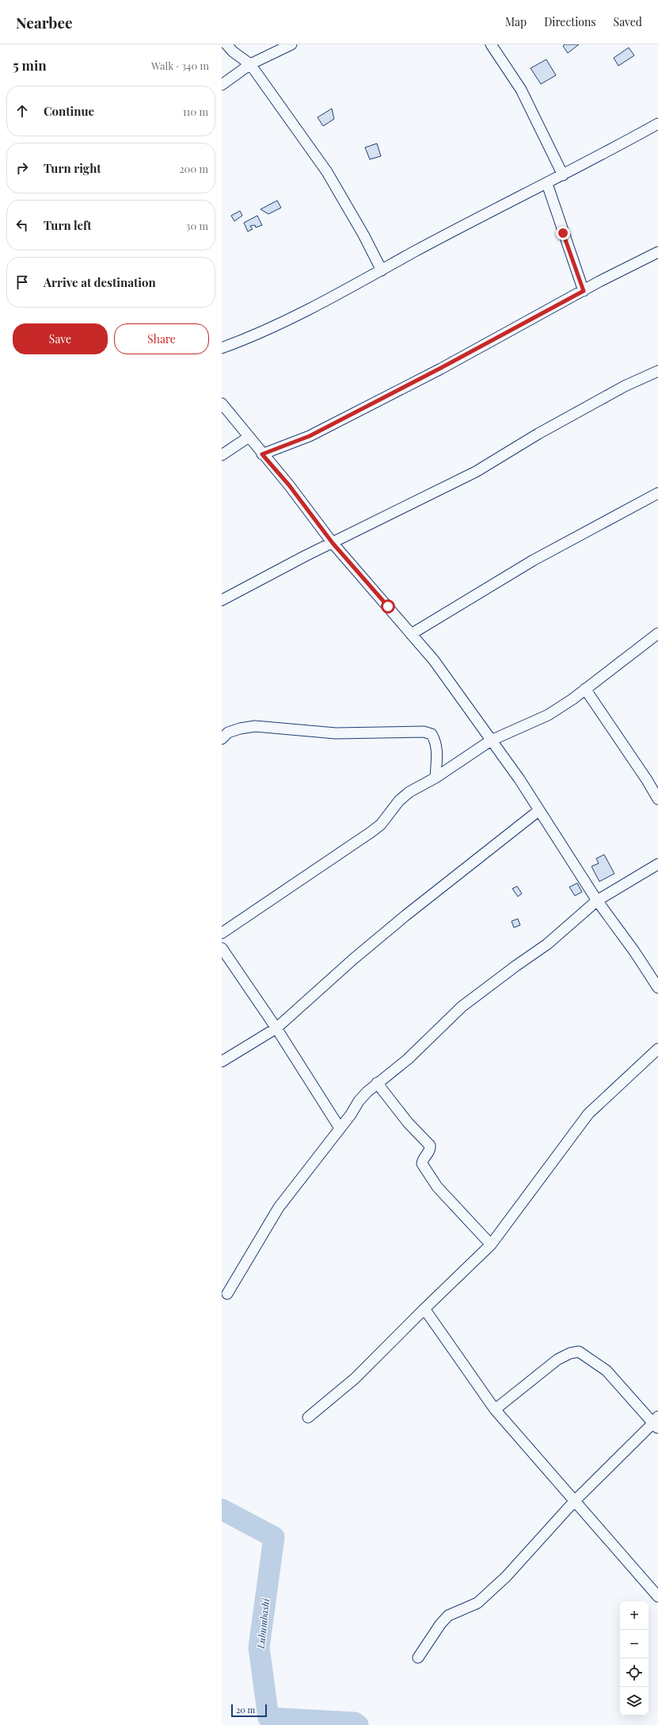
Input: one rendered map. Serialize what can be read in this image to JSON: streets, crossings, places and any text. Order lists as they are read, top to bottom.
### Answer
{
  "water": ["Lubumbashi"],
  "scale_bar": "20 m",
  "page": {
    "header": "Nearbee",
    "nav": ["Map", "Directions", "Saved"],
    "heading": ["5 min", "Walk · 340 m"],
    "list": [
      ["Continue", "110 m"],
      ["Turn right", "200 m"],
      ["Turn left", "30 m"],
      "Arrive at destination"
    ],
    "buttons": ["Save", "Share"],
    "map_buttons": ["+", "−"],
    "scale": "20 m"
  }
}
